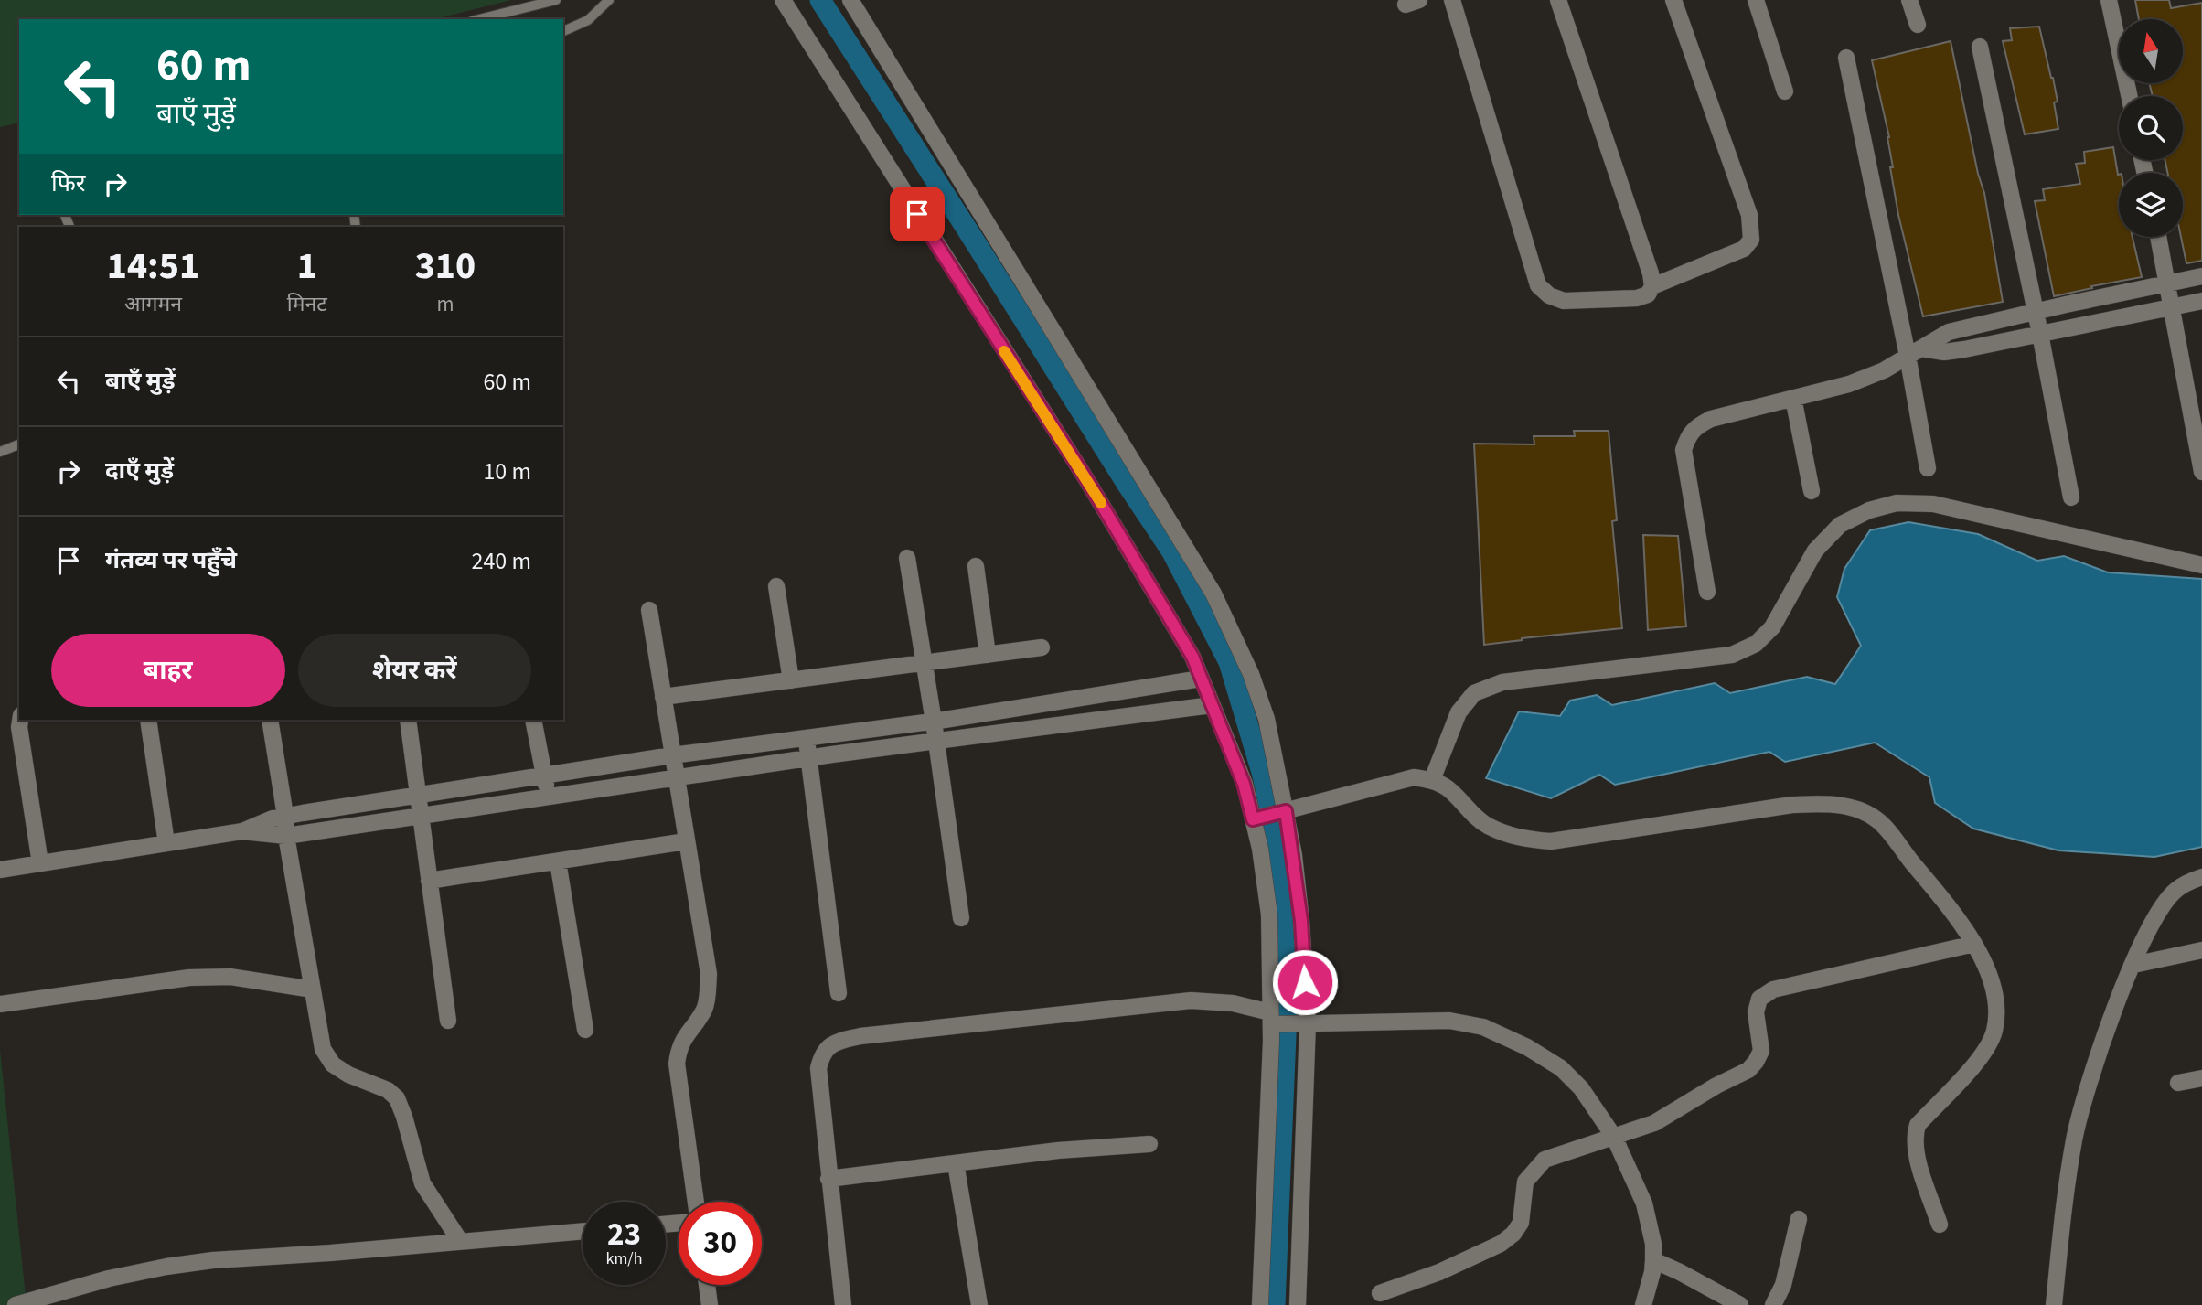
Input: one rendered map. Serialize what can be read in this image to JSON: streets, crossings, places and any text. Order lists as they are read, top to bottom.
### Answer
{
  "north": "top",
  "page": {
    "turn": ["60 m", "बाएँ मुड़ें"],
    "then": "फिर",
    "eta": [
      "14:51",
      "आगमन",
      "1",
      "मिनट",
      "310",
      "m"
    ],
    "list": [
      {
        "name": "बाएँ मुड़ें",
        "value": "60 m"
      },
      {
        "name": "दाएँ मुड़ें",
        "value": "10 m"
      },
      {
        "name": "गंतव्य पर पहुँचे",
        "value": "240 m"
      }
    ],
    "buttons": ["बाहर", "शेयर करें"],
    "speed": "23 km/h",
    "limit": "30"
  }
}
